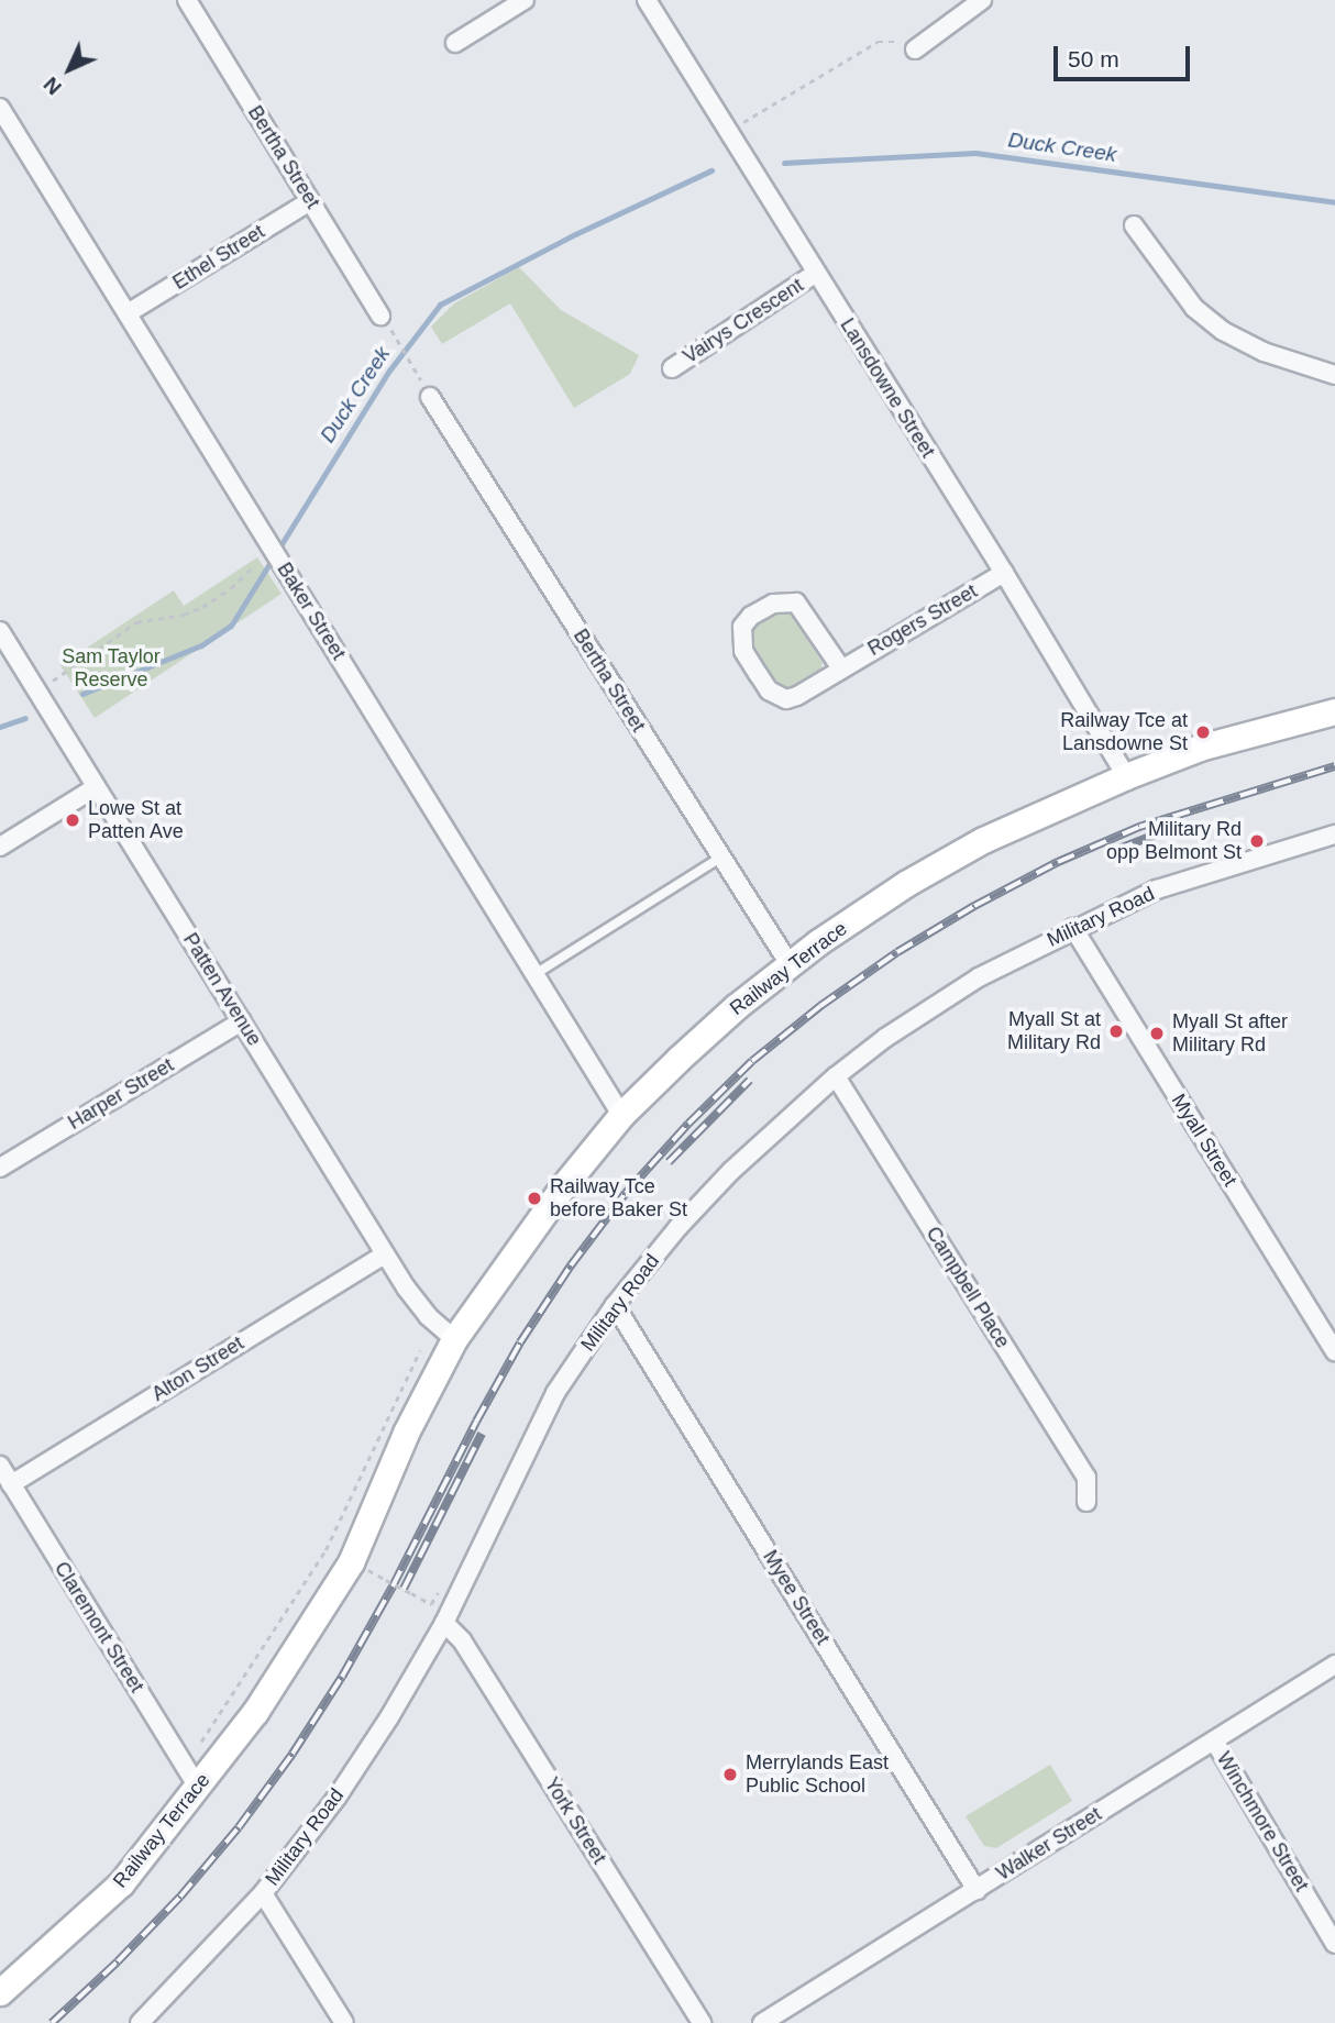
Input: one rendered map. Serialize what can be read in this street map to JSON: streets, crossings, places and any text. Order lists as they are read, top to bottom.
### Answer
{
  "streets": {
    "main road": ["Railway Terrace"],
    "street": [
      "Bertha Street",
      "Ethel Street",
      "Vairys Crescent",
      "Lansdowne Street",
      "Baker Street",
      "Rogers Street",
      "Military Road",
      "Patten Avenue",
      "Harper Street",
      "Myall Street",
      "Campbell Place",
      "Alton Street",
      "Myee Street",
      "Claremont Street",
      "York Street",
      "Winchmore Street",
      "Walker Street"
    ]
  },
  "crossings": [
    ["Bertha Street", "Ethel Street"],
    ["Bertha Street", "Railway Terrace"],
    ["Ethel Street", "Baker Street"],
    ["Vairys Crescent", "Lansdowne Street"],
    ["Lansdowne Street", "Rogers Street"],
    ["Lansdowne Street", "Railway Terrace"],
    ["Baker Street", "Railway Terrace"],
    ["Military Road", "Myall Street"],
    ["Military Road", "Campbell Place"],
    ["Military Road", "Myee Street"],
    ["Military Road", "York Street"],
    ["Railway Terrace", "Patten Avenue"],
    ["Railway Terrace", "Claremont Street"],
    ["Patten Avenue", "Harper Street"],
    ["Patten Avenue", "Alton Street"],
    ["Alton Street", "Claremont Street"],
    ["Myee Street", "Walker Street"],
    ["Winchmore Street", "Walker Street"]
  ],
  "water": ["Duck Creek"],
  "parks": ["Sam Taylor Reserve"],
  "places": [
    "Railway Tce at Lansdowne St",
    "Lowe St at Patten Ave",
    "Military Rd opp Belmont St",
    "Myall St at Military Rd",
    "Myall St after Military Rd",
    "Railway Tce before Baker St",
    "Merrylands East Public School"
  ],
  "scale_bar": "50 m",
  "north": "bottom left"
}
